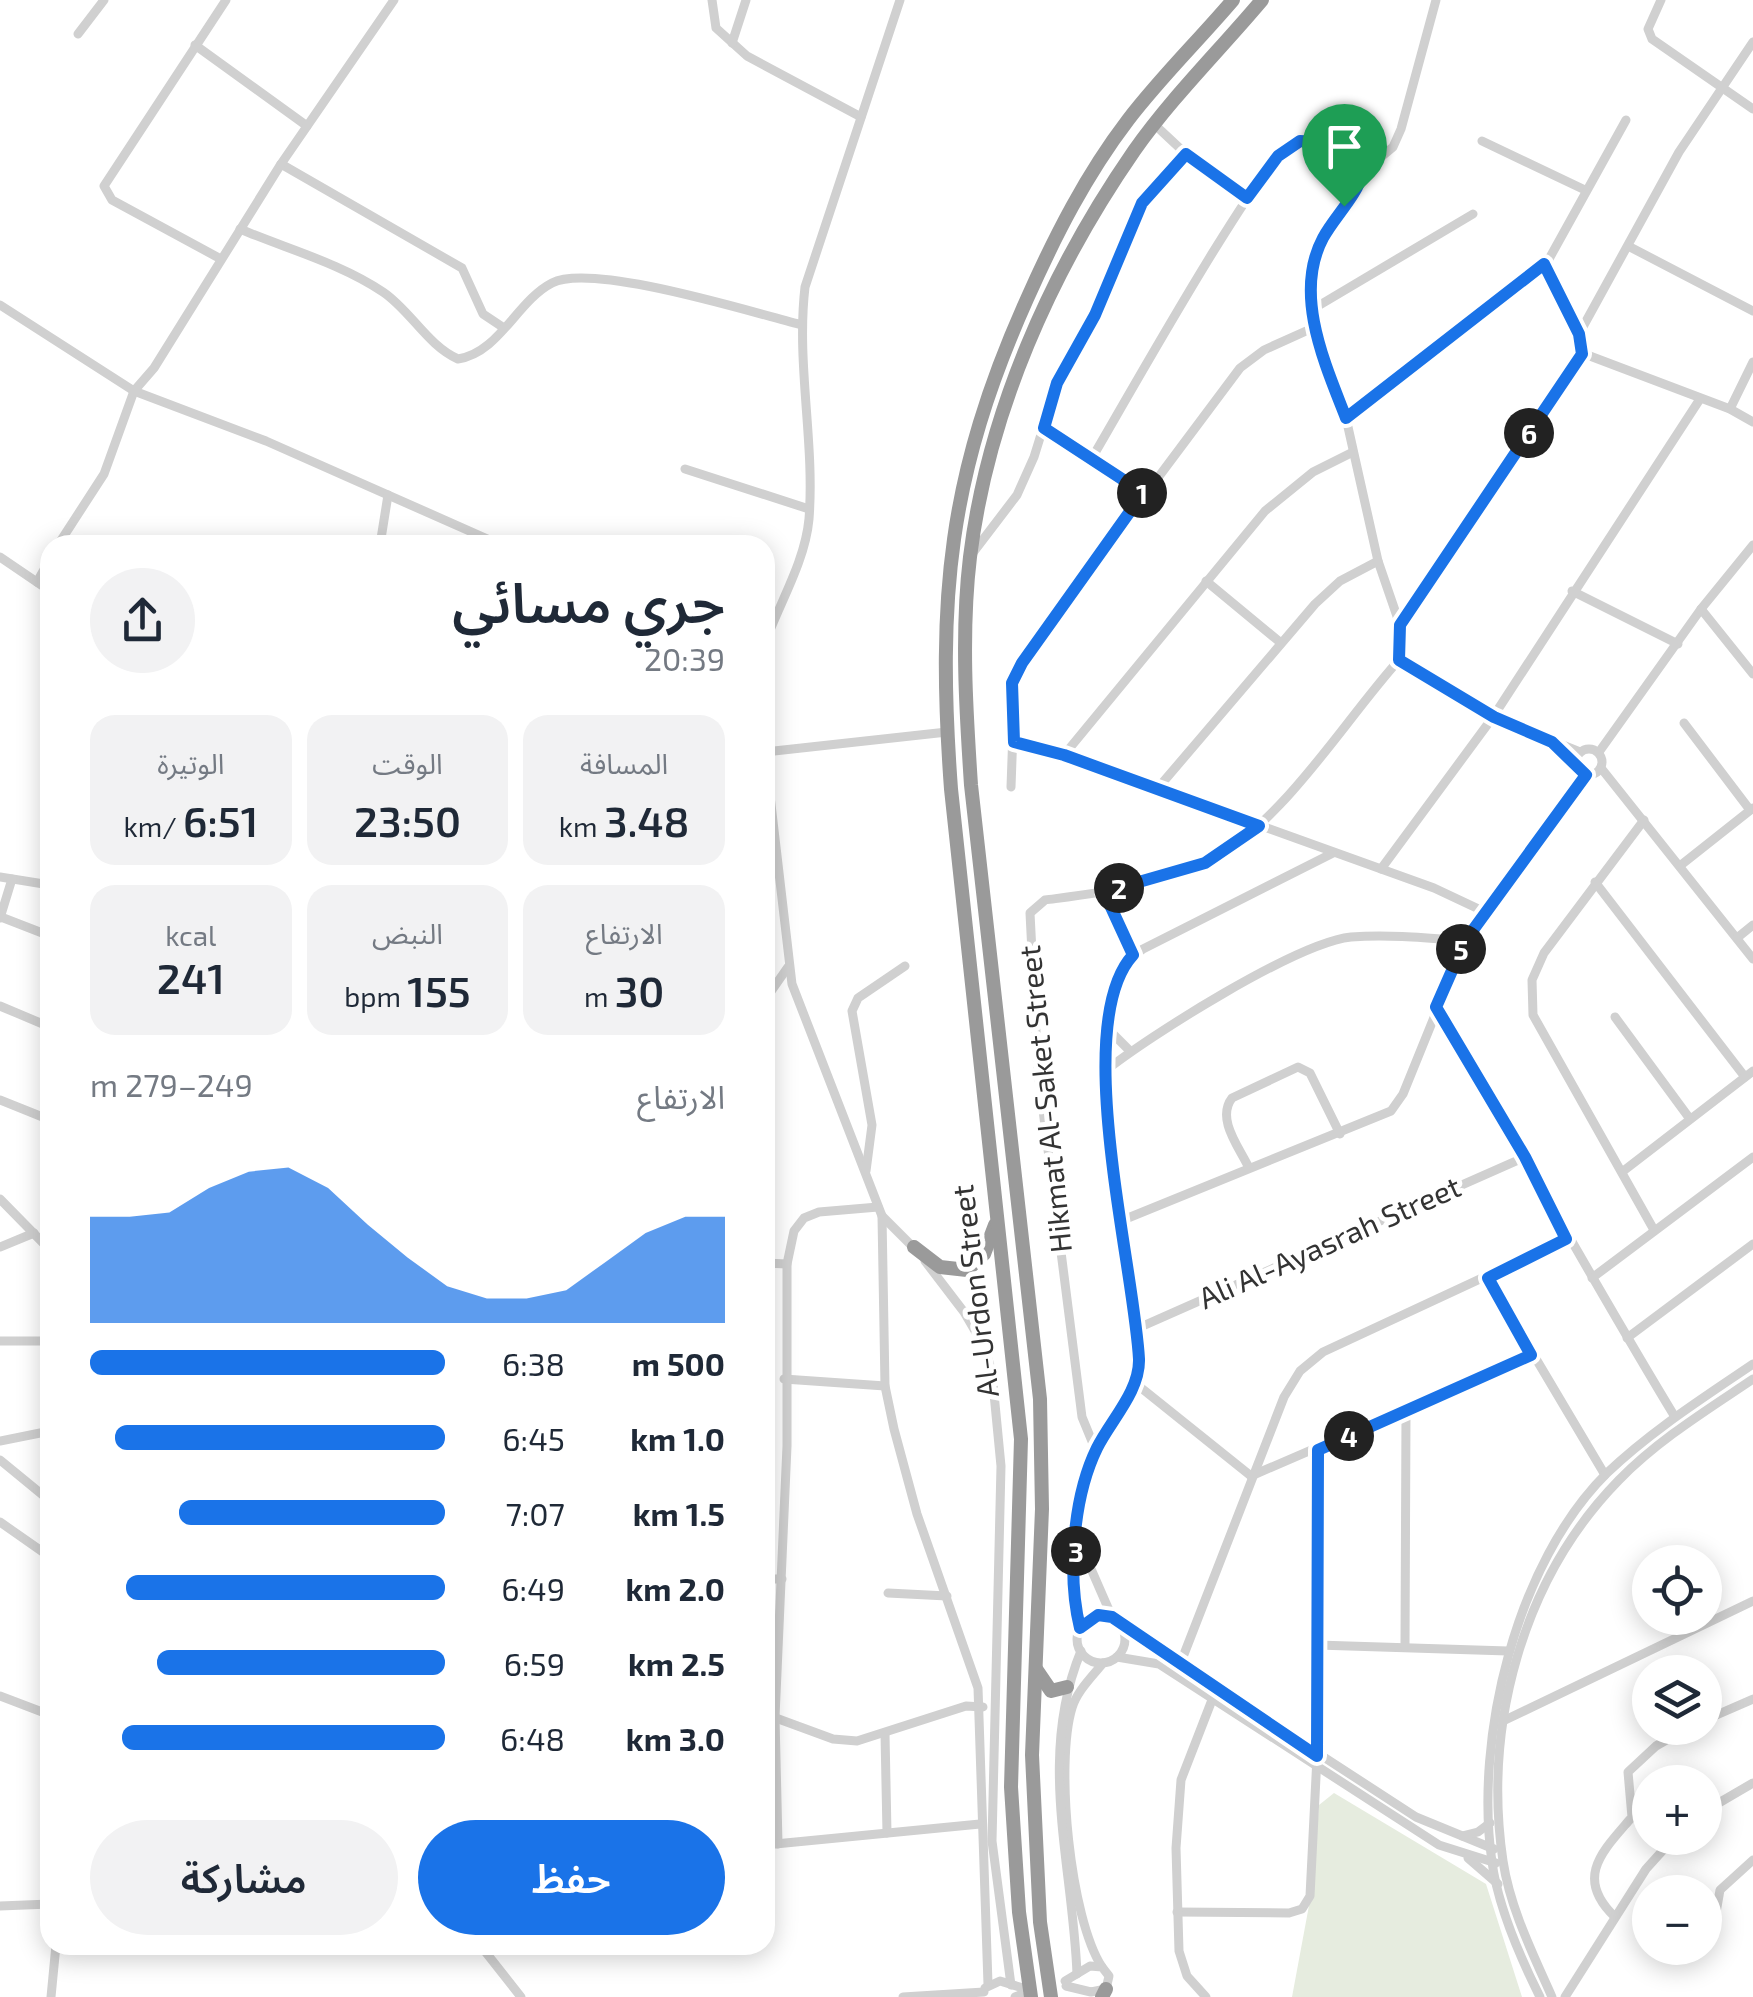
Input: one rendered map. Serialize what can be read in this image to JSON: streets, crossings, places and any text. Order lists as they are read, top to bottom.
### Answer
{
  "streets": {
    "highway": ["Al-Urdon Street"],
    "street": ["Hikmat Al-Saket Street", "Ali Al-Ayasrah Street"]
  },
  "page": {
    "pins": [
      "6",
      "1",
      "2",
      "5",
      "4",
      "3"
    ],
    "heading": ["جري مسائي", "20:39"],
    "stats": [
      ["المسافة", "3.48 km"],
      ["الوقت", "23:50"],
      ["الوتيرة", "6:51 /km"],
      ["الارتفاع", "30 m"],
      ["النبض", "155 bpm"],
      ["kcal", "241"]
    ],
    "chart": ["الارتفاع", "249–279 m"],
    "list": [
      {
        "name": "500 m",
        "note": "6:38"
      },
      {
        "name": "1.0 km",
        "note": "6:45"
      },
      {
        "name": "1.5 km",
        "note": "7:07"
      },
      {
        "name": "2.0 km",
        "note": "6:49"
      },
      {
        "name": "2.5 km",
        "note": "6:59"
      },
      {
        "name": "3.0 km",
        "note": "6:48"
      }
    ],
    "map_buttons": ["+", "−"],
    "buttons": ["حفظ", "مشاركة"]
  }
}
